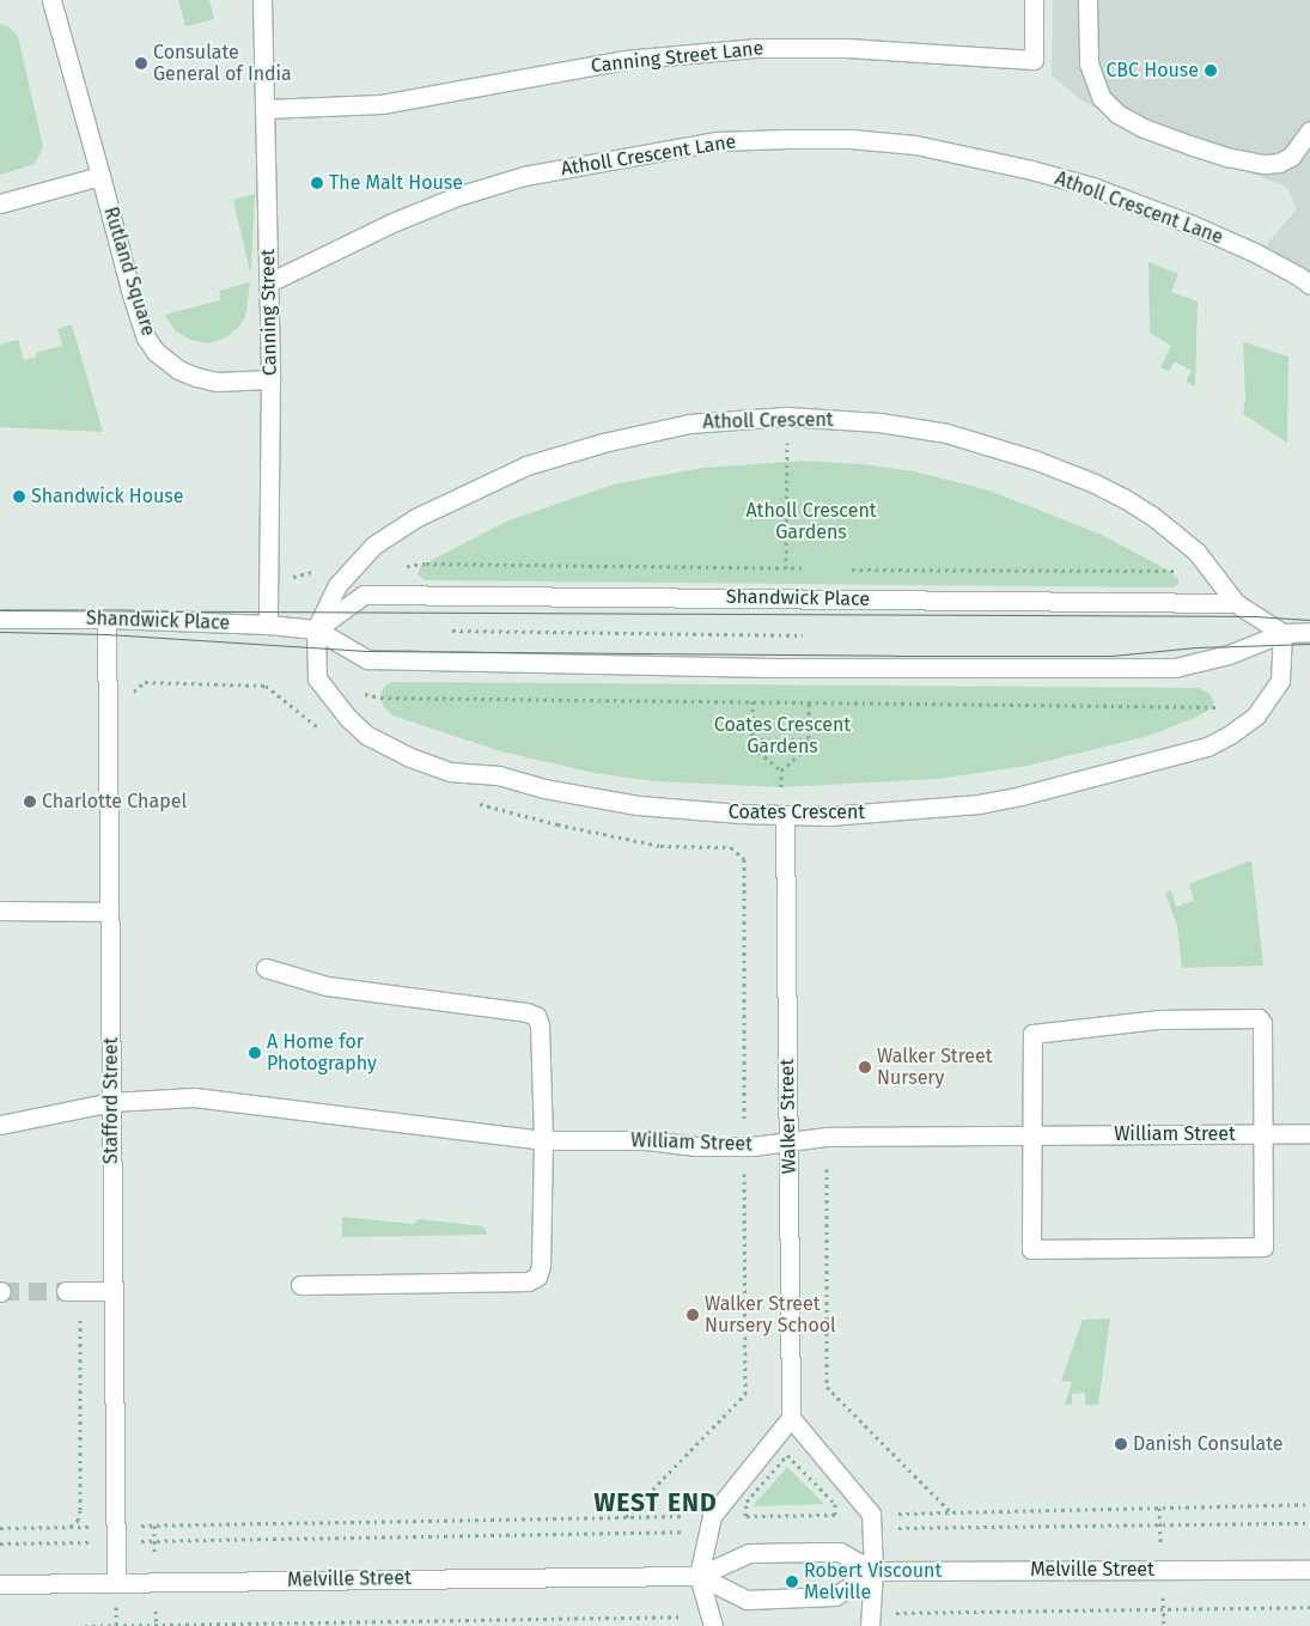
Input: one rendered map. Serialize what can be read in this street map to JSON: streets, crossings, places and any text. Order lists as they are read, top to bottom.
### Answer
{
  "streets": {
    "street": [
      "Canning Street Lane",
      "Atholl Crescent Lane",
      "Rutland Square",
      "Canning Street",
      "Atholl Crescent",
      "Shandwick Place",
      "Coates Crescent",
      "Stafford Street",
      "Walker Street",
      "William Street",
      "Melville Street"
    ]
  },
  "crossings": [
    ["Canning Street Lane", "Canning Street"],
    ["Atholl Crescent Lane", "Canning Street"],
    ["Rutland Square", "Canning Street"],
    ["Canning Street", "Shandwick Place"],
    ["Atholl Crescent", "Shandwick Place"],
    ["Atholl Crescent", "Coates Crescent"],
    ["Shandwick Place", "Coates Crescent"],
    ["Shandwick Place", "Stafford Street"],
    ["Coates Crescent", "Walker Street"],
    ["Stafford Street", "William Street"],
    ["Stafford Street", "Melville Street"],
    ["Walker Street", "William Street"]
  ],
  "districts": ["WEST END"],
  "parks": ["Atholl Crescent Gardens", "Coates Crescent Gardens"],
  "places": [
    "Consulate General of India",
    "CBC House",
    "The Malt House",
    "Shandwick House",
    "Charlotte Chapel",
    "A Home for Photography",
    "Walker Street Nursery",
    "Walker Street Nursery School",
    "Danish Consulate",
    "Robert Viscount Melville"
  ]
}
